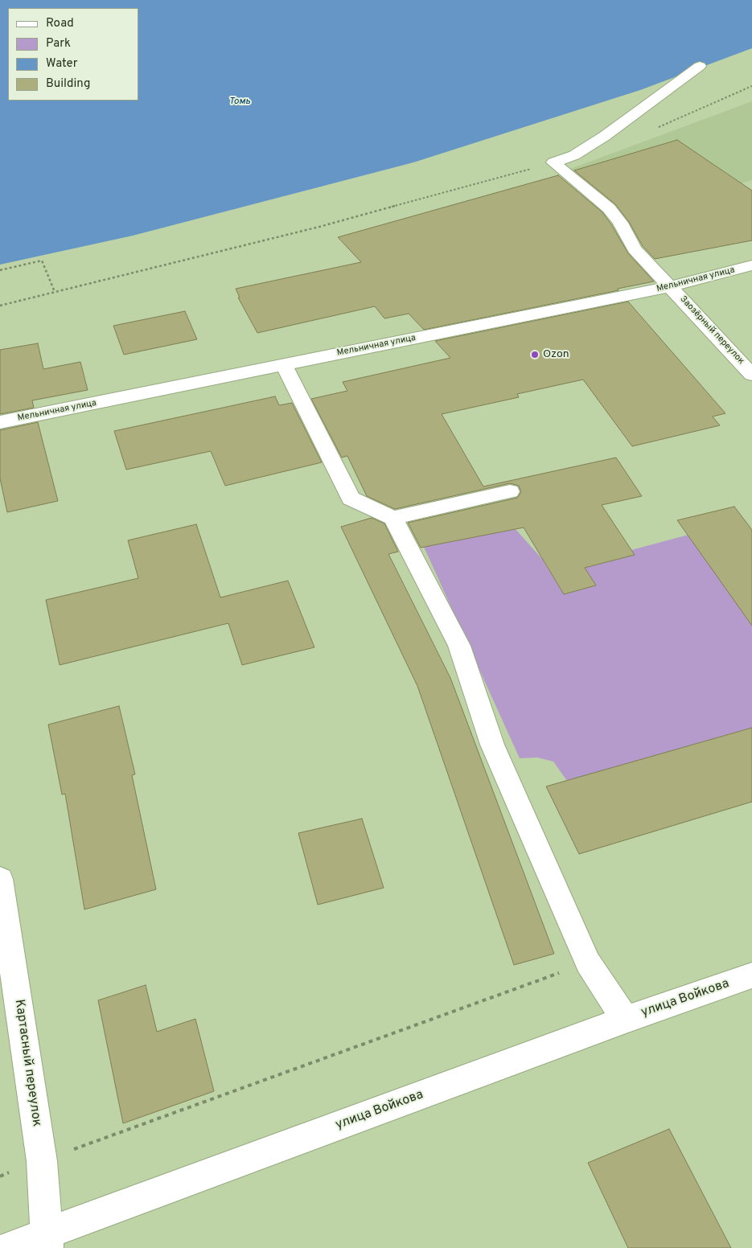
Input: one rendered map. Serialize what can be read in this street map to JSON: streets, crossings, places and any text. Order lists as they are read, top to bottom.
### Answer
{
  "streets": {
    "street": [
      "Мельничная улица",
      "Заозёрный переулок",
      "улица Войкова",
      "Картасный переулок"
    ]
  },
  "crossings": [
    ["Мельничная улица", "Заозёрный переулок"],
    ["улица Войкова", "Картасный переулок"]
  ],
  "water": ["Томь"],
  "places": ["Ozon"],
  "legend": [
    "Road",
    "Park",
    "Water",
    "Building"
  ]
}
